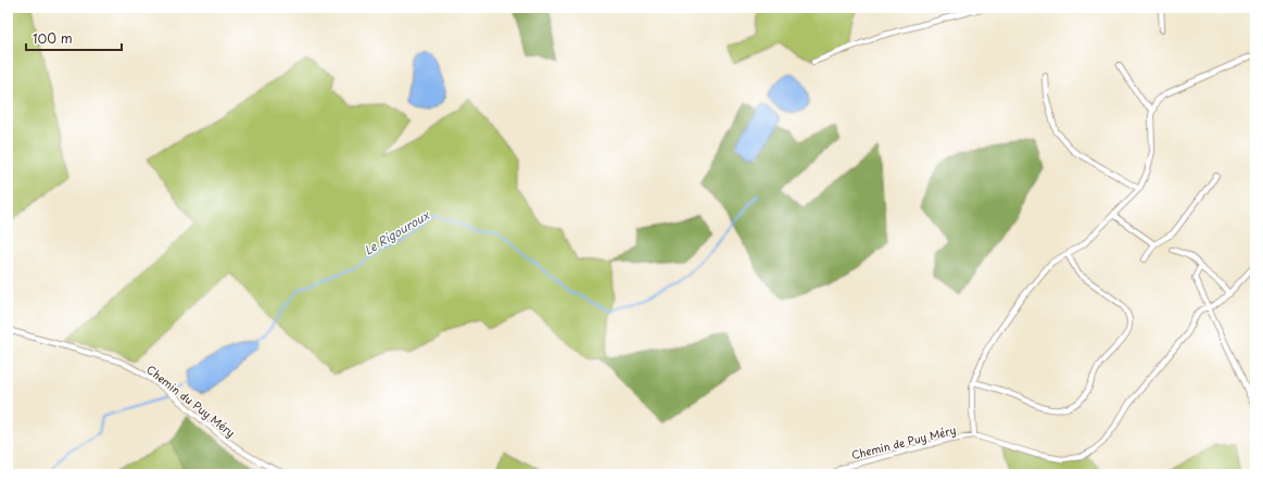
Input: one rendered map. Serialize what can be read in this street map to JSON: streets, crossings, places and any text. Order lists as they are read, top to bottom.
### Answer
{
  "streets": {
    "street": ["Chemin du Puy Méry", "Chemin de Puy Méry"]
  },
  "water": ["Le Rigouroux"],
  "scale_bar": "100 m"
}
